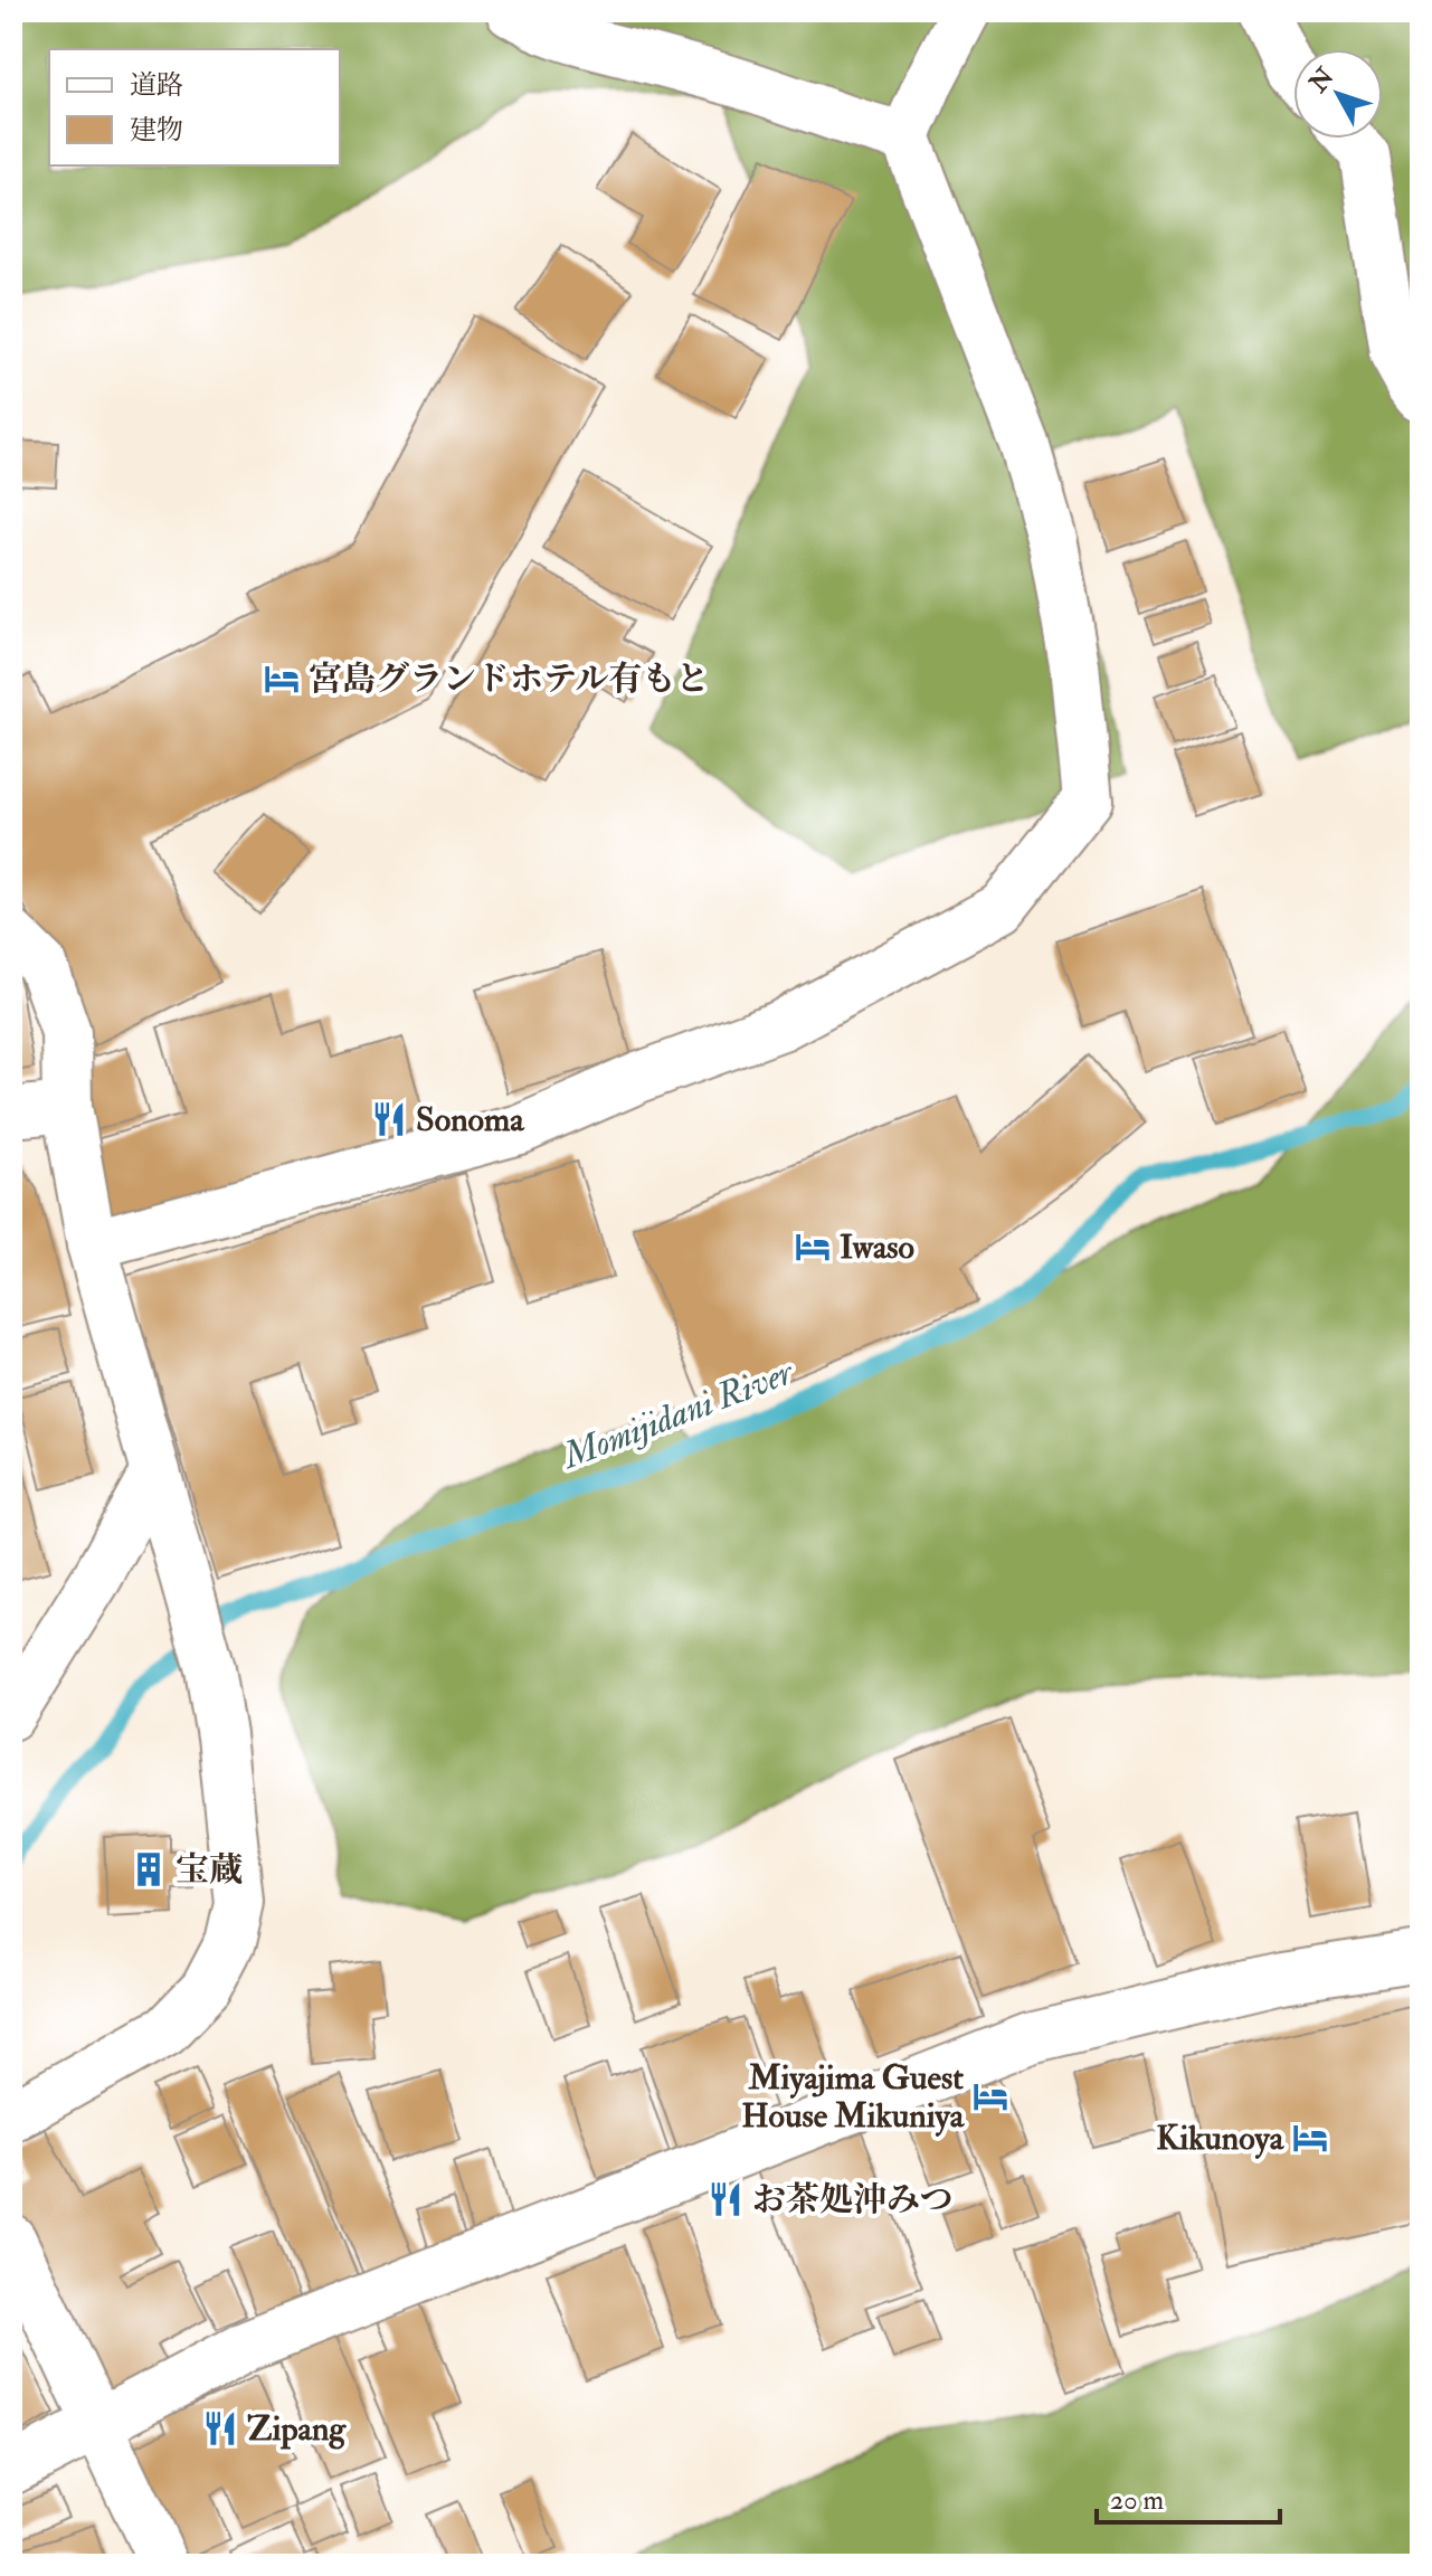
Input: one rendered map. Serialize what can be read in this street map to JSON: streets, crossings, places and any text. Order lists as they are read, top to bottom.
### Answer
{
  "water": ["Momijidani River"],
  "places": {
    "hotel": [
      "宮島グランドホテル有もと",
      "Iwaso",
      "Miyajima Guest House Mikuniya",
      "Kikunoya"
    ],
    "restaurant": ["Sonoma", "お茶処沖みつ", "Zipang"],
    "building": ["宝蔵"]
  },
  "legend": ["道路", "建物"],
  "scale_bar": "20 m",
  "north": "top left"
}
